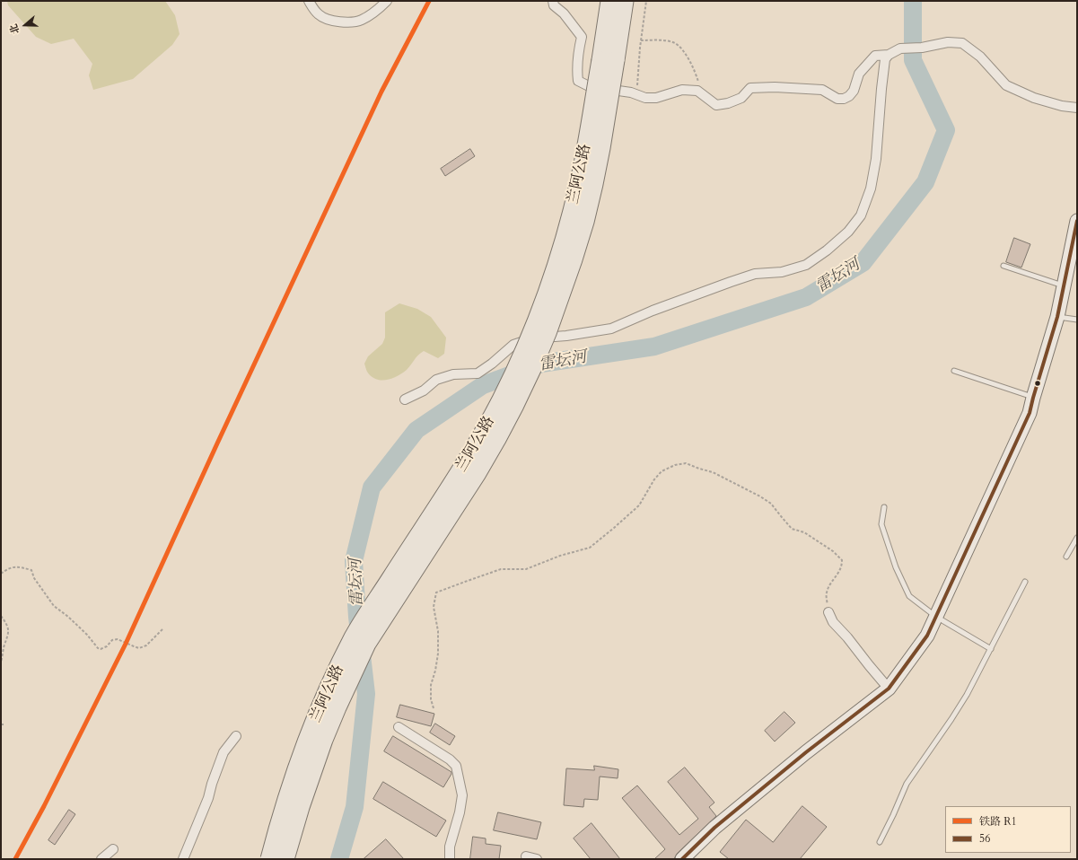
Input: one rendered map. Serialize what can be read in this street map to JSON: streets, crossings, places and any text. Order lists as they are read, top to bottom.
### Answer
{
  "streets": {
    "highway": ["兰阿公路"]
  },
  "water": ["雷坛河"],
  "lines": ["rail line R1", "transit line 56"],
  "legend": ["铁路 R1", "56"],
  "north": "left"
}
